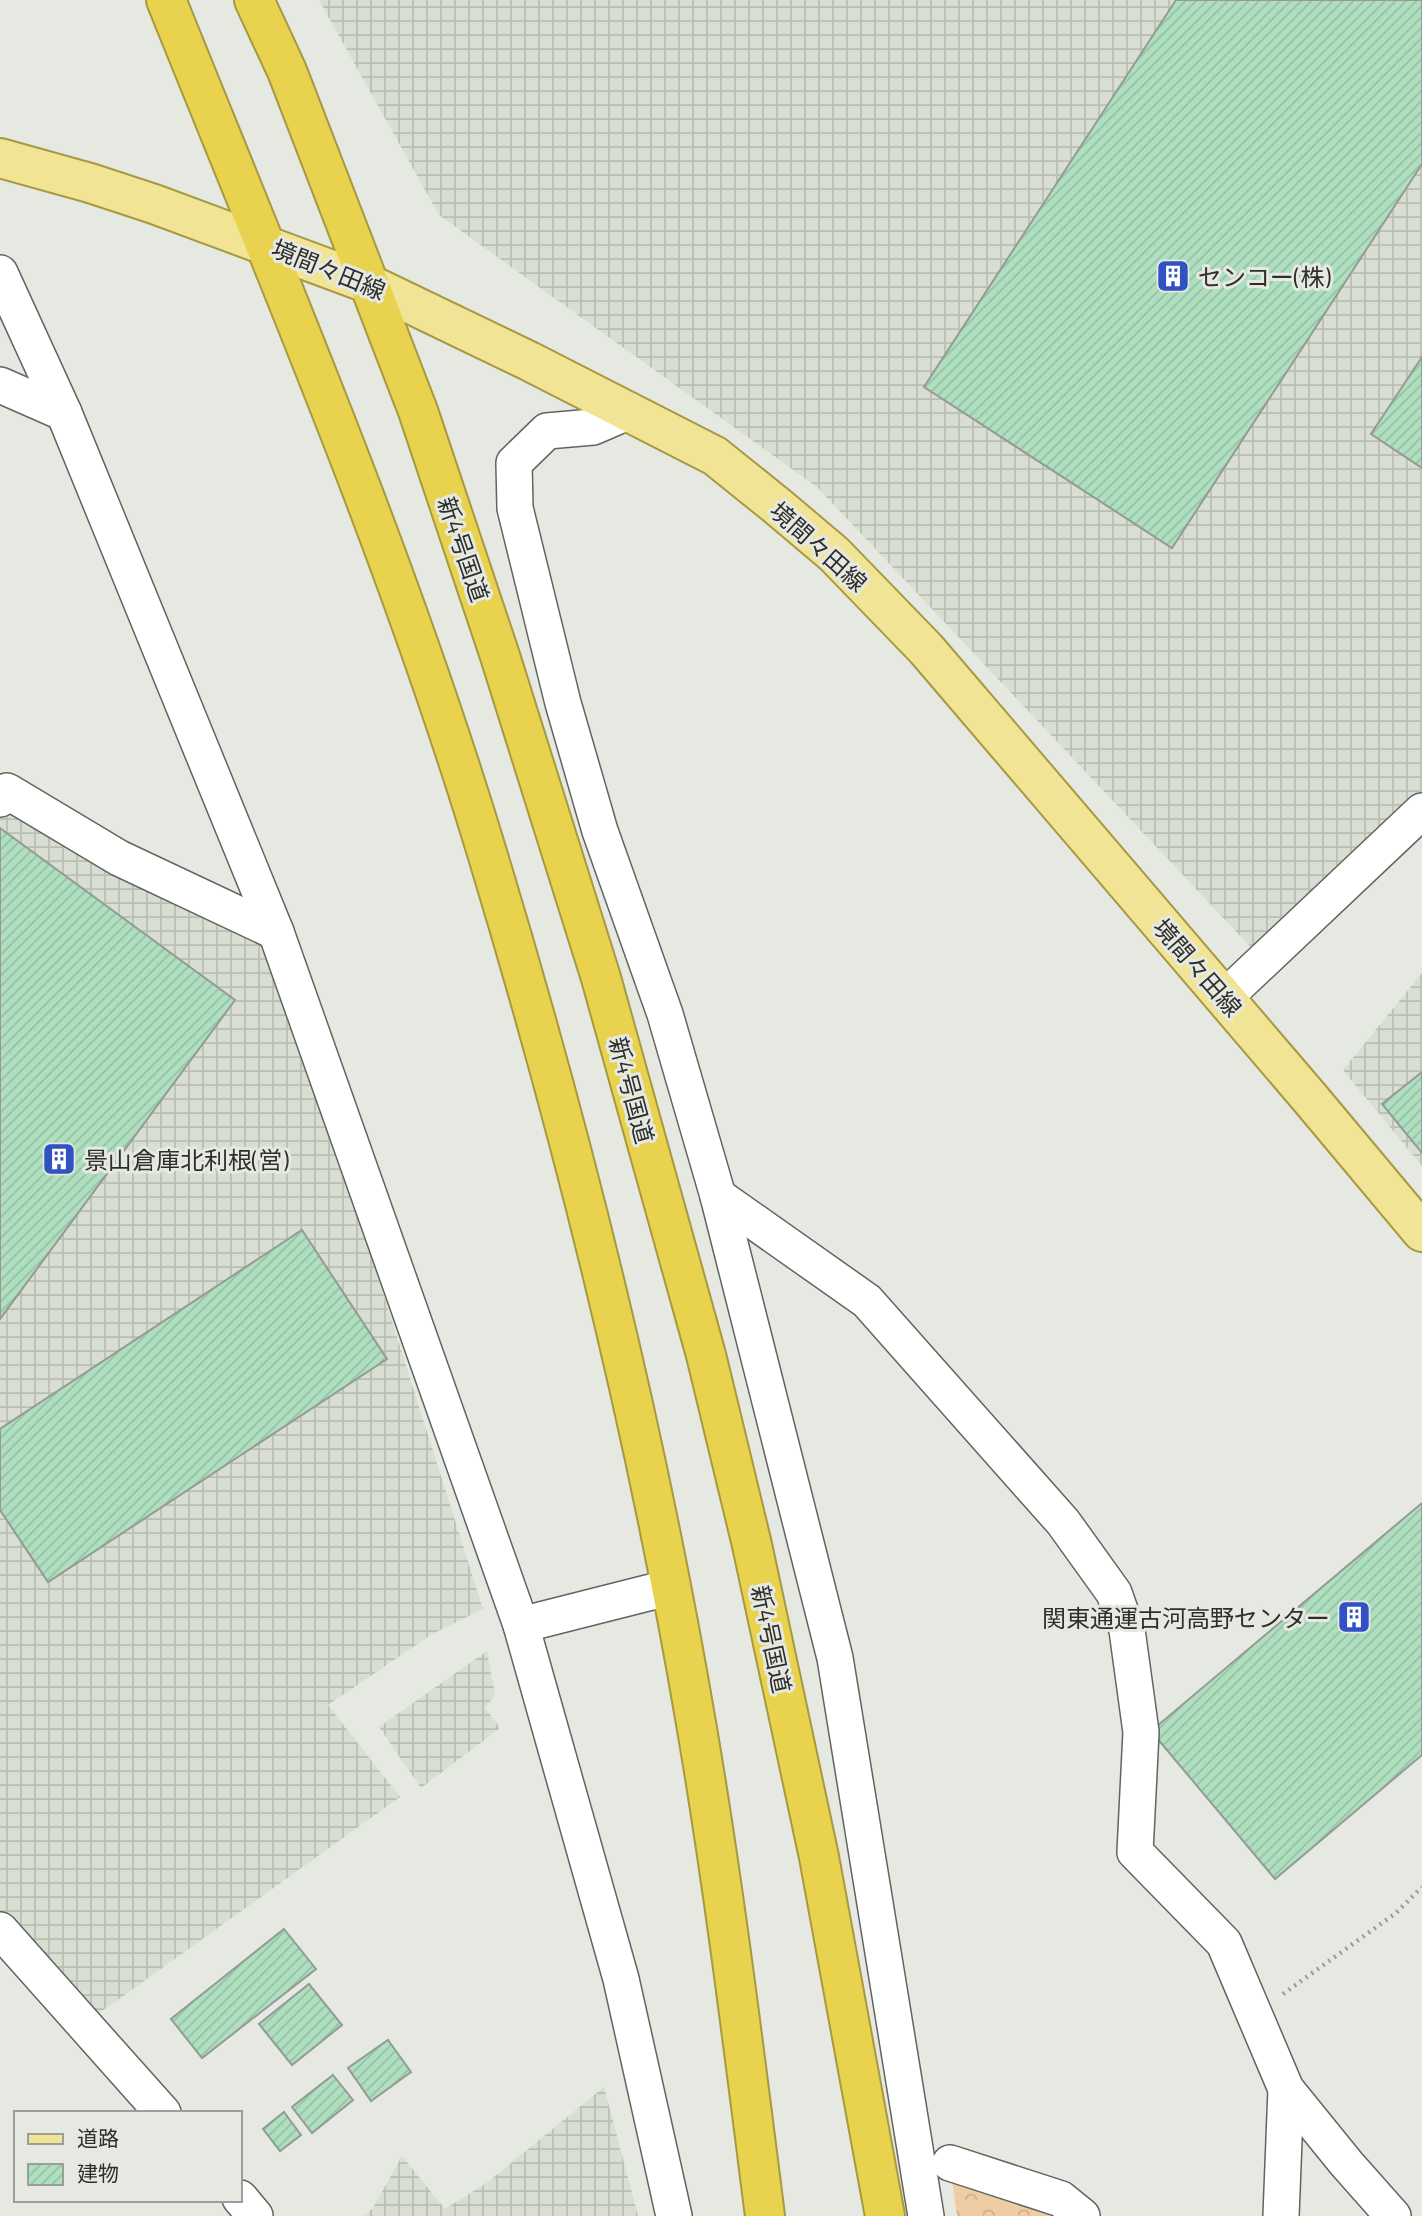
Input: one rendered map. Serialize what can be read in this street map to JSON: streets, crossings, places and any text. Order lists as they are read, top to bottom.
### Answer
{
  "streets": {
    "highway": ["新4号国道"],
    "main road": ["境間々田線"]
  },
  "crossings": [
    ["境間々田線", "新4号国道"]
  ],
  "places": {
    "building": ["センコー(株)", "景山倉庫北利根(営)", "関東通運古河高野センター"]
  },
  "legend": ["道路", "建物"]
}
